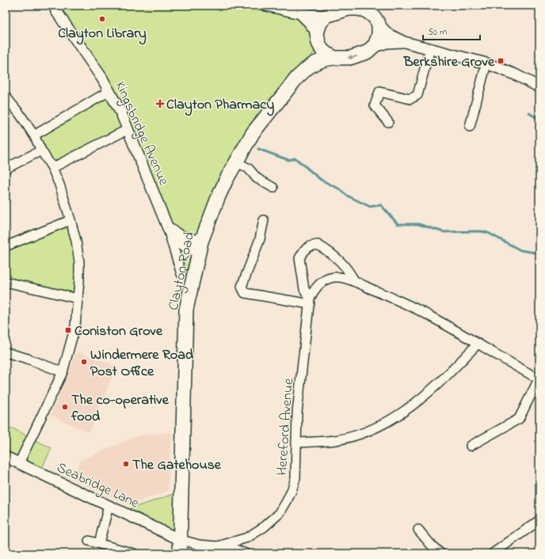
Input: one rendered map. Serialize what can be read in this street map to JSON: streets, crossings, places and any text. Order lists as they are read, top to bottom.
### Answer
{
  "streets": {
    "main road": ["Clayton Road"],
    "street": ["Kingsbridge Avenue", "Hereford Avenue", "Seabridge Lane"]
  },
  "crossings": [
    ["Kingsbridge Avenue", "Clayton Road"],
    ["Clayton Road", "Seabridge Lane"]
  ],
  "places": {
    "other": [
      "Clayton Library",
      "Windermere Road Post Office",
      "The co-operative food",
      "The Gatehouse"
    ],
    "transit": ["Berkshire Grove", "Coniston Grove"],
    "health": ["Clayton Pharmacy"]
  },
  "scale_bar": "50 m"
}
